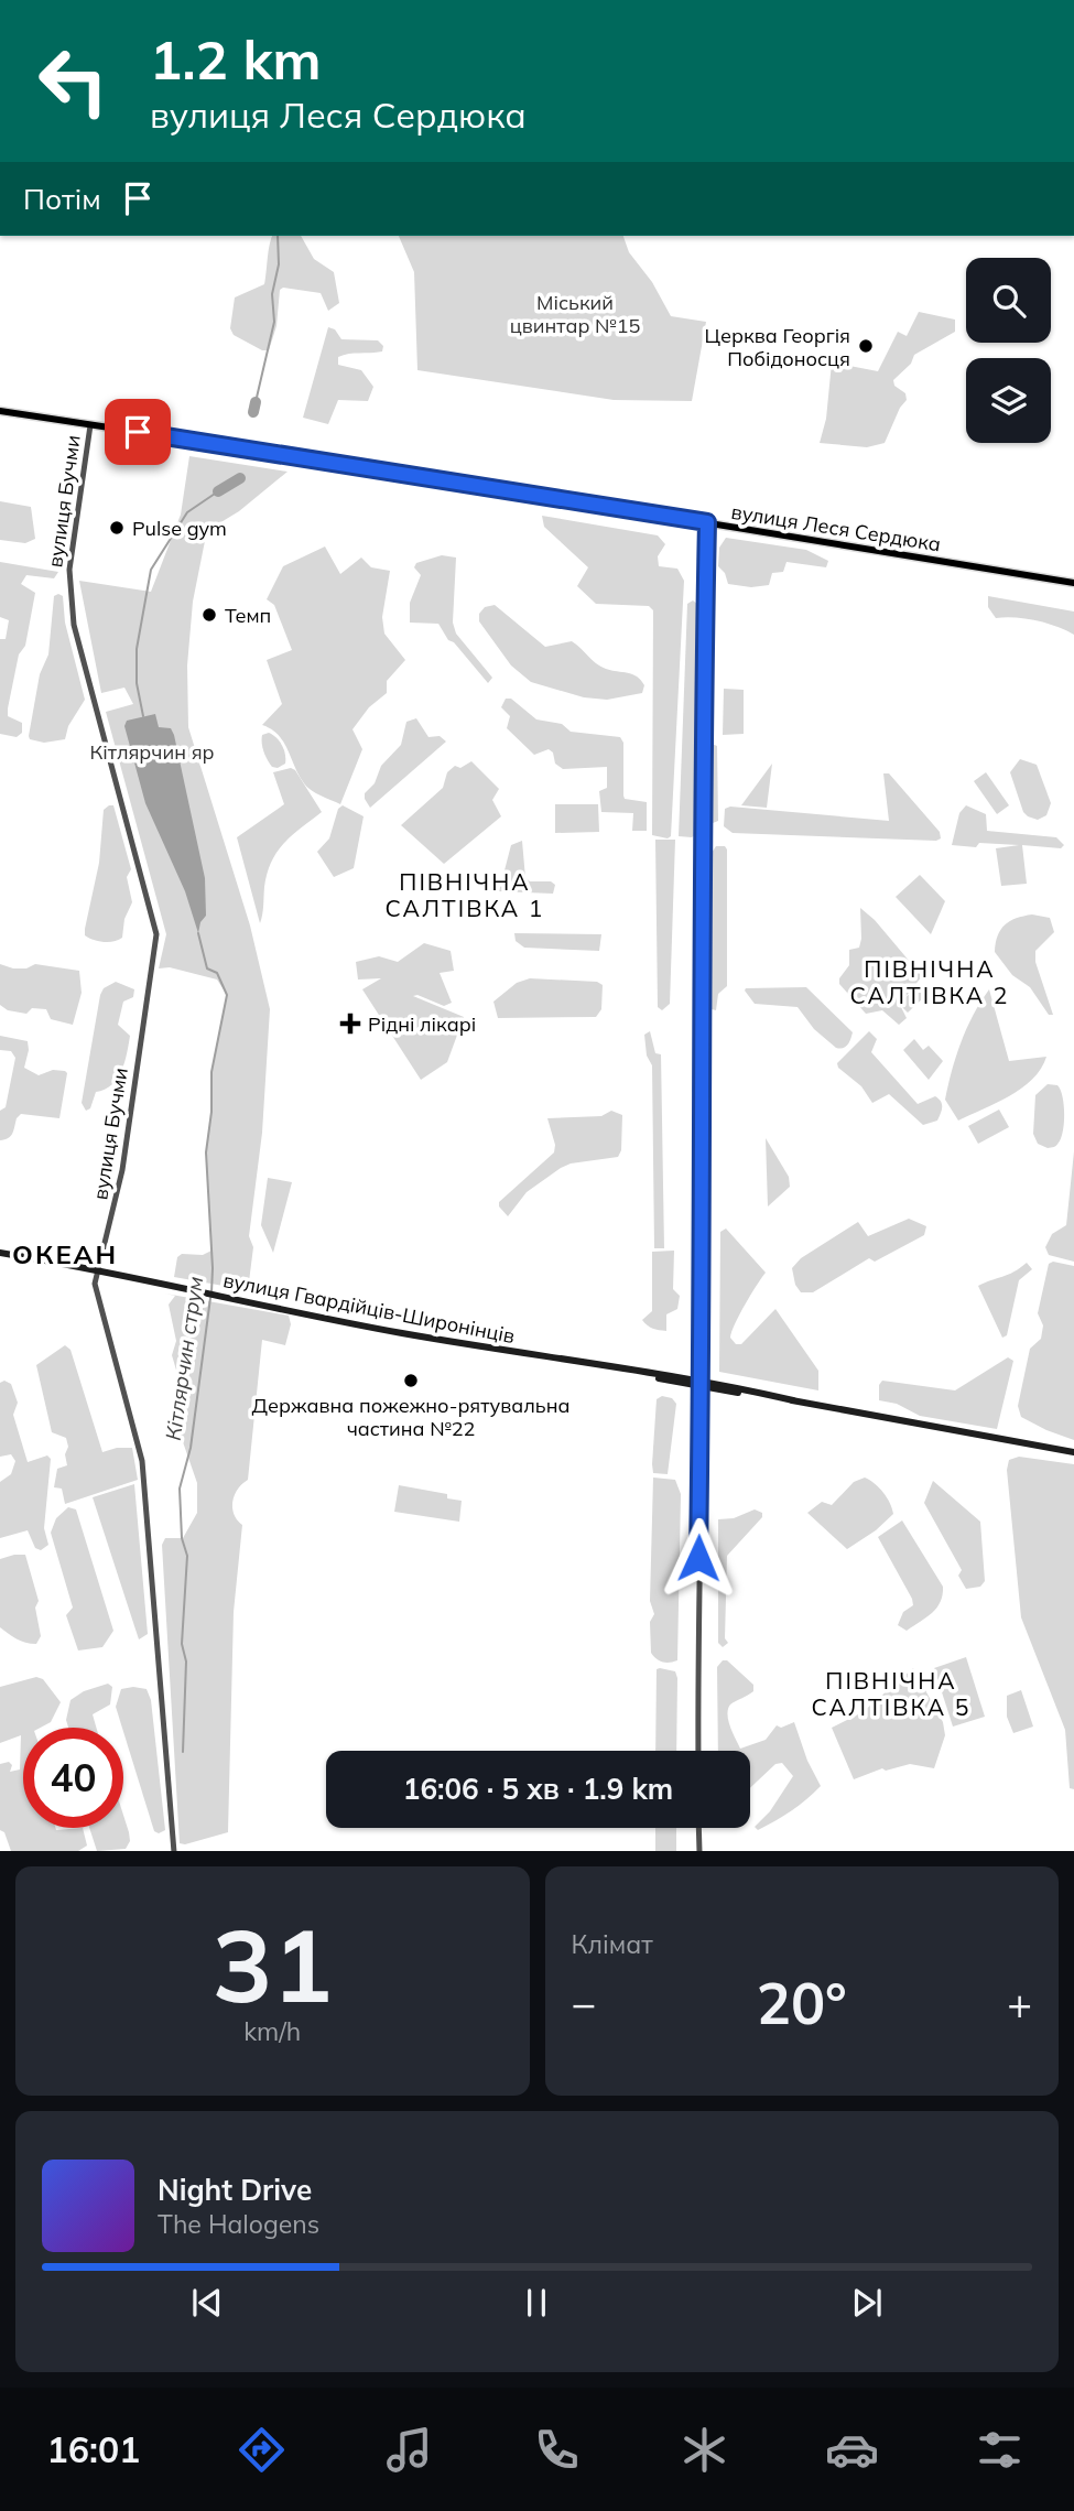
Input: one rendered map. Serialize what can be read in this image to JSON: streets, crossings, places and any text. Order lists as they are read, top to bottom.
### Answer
{
  "streets": {
    "main road": ["вулиця Леся Сердюка", "вулиця Гвардійців-Широнінців"],
    "street": ["вулиця Бучми"]
  },
  "crossings": [
    ["вулиця Бучми", "вулиця Леся Сердюка"],
    ["вулиця Бучми", "вулиця Гвардійців-Широнінців"]
  ],
  "districts": [
    "ПІВНІЧНА САЛТІВКА 1",
    "ПІВНІЧНА САЛТІВКА 2",
    "ОКЕАН",
    "ПІВНІЧНА САЛТІВКА 5"
  ],
  "water": ["Кітлярчин струм"],
  "parks": ["Міський цвинтар №15", "Кітлярчин яр"],
  "places": {
    "other": [
      "Церква Георгія Побідоносця",
      "Pulse gym",
      "Темп",
      "Державна пожежно-рятувальна частина №22"
    ],
    "health": ["Рідні лікарі"]
  },
  "page": {
    "turn": ["1.2 km", "вулиця Леся Сердюка"],
    "then": "Потім",
    "limit": "40",
    "trip": "16:06 · 5 хв · 1.9 km",
    "tile": [
      ["31", "km/h"],
      "Клімат"
    ],
    "heat": ["−", "20°", "+"],
    "song": ["Night Drive", "The Halogens"],
    "tabs": "16:01"
  }
}
